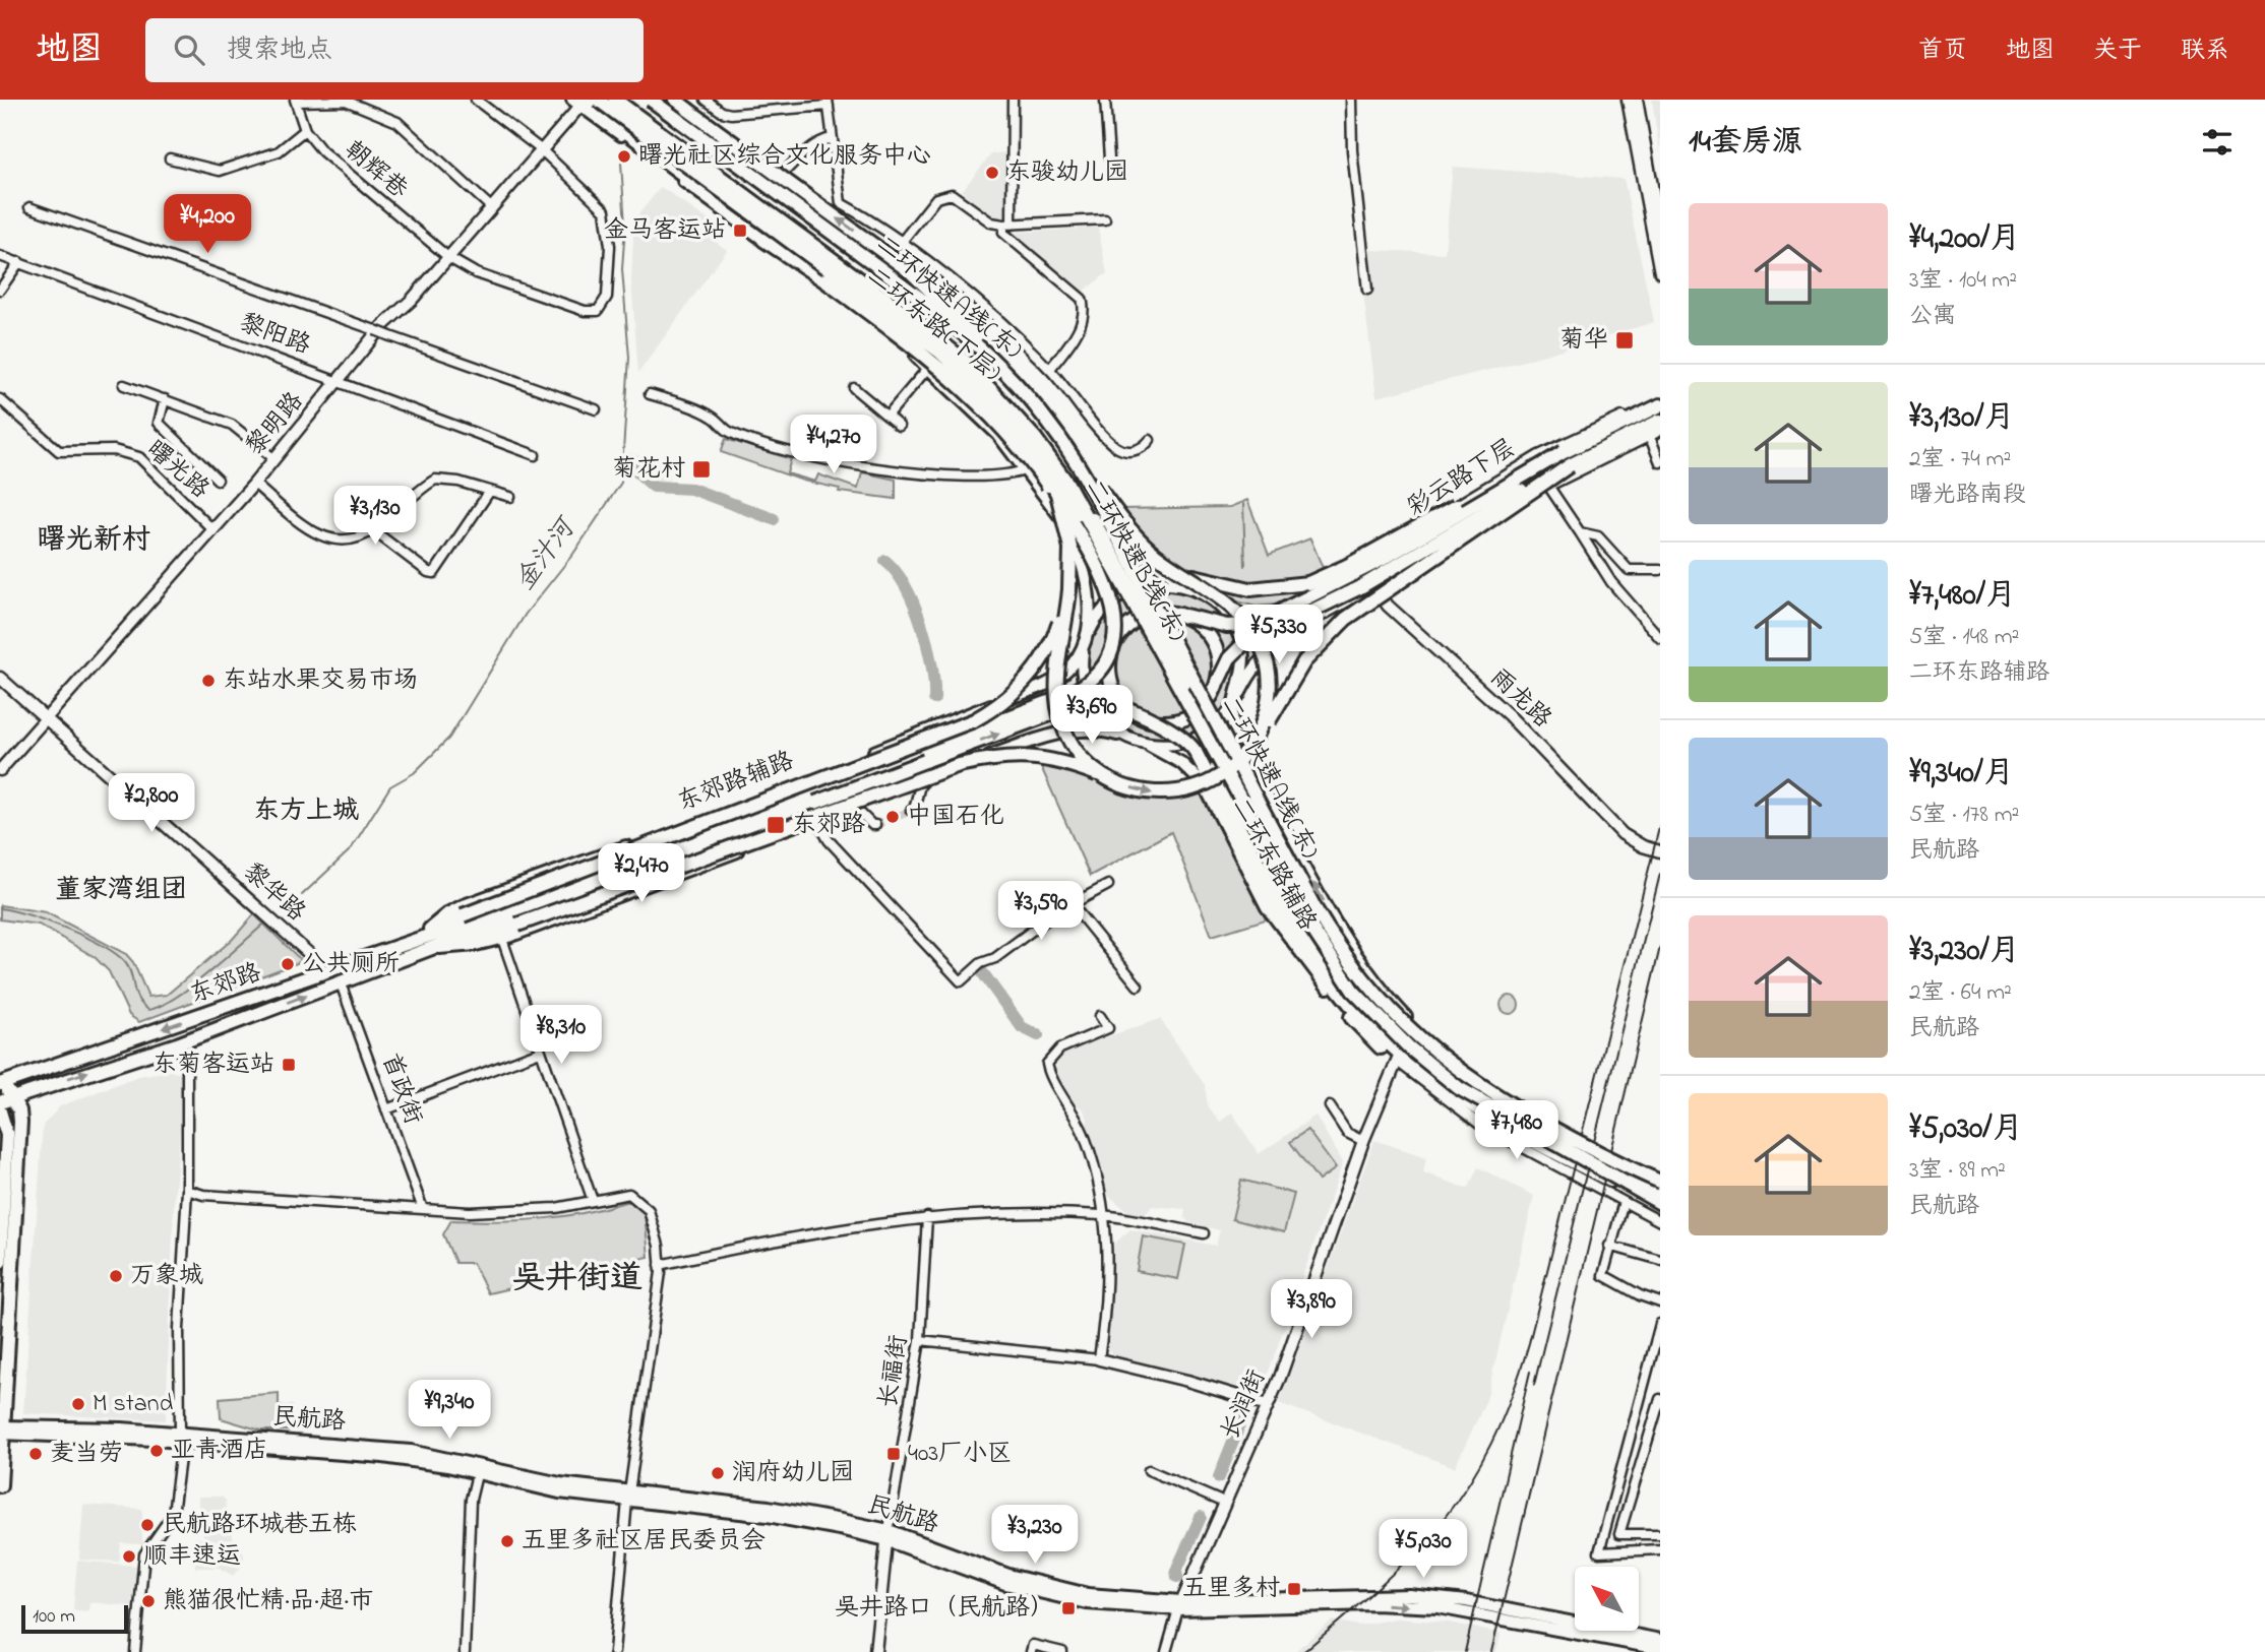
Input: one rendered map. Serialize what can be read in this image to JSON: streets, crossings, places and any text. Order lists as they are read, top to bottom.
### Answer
{
  "streets": {
    "main road": [
      "二环快速A线(东)",
      "二环东路(下层)",
      "二环快速B线(东)",
      "东郊路辅路",
      "二环东路辅路",
      "东郊路",
      "民航路"
    ],
    "street": [
      "朝辉巷",
      "黎阳路",
      "黎明路",
      "曙光路",
      "彩云路下层",
      "雨龙路",
      "黎华路",
      "首政街",
      "长福街",
      "长润街"
    ]
  },
  "crossings": [
    ["朝辉巷", "黎明路"],
    ["二环快速A线(东)", "二环东路辅路"],
    ["二环东路(下层)", "二环快速B线(东)"],
    ["二环东路(下层)", "长润街"],
    ["黎阳路", "黎明路"],
    ["黎明路", "曙光路"],
    ["黎明路", "黎华路"],
    ["彩云路下层", "雨龙路"],
    ["东郊路辅路", "东郊路"],
    ["黎华路", "东郊路"],
    ["东郊路", "首政街"],
    ["长福街", "民航路"],
    ["长润街", "民航路"]
  ],
  "districts": [
    "曙光新村",
    "东方上城",
    "董家湾组团",
    "吴井街道"
  ],
  "water": ["金汁河"],
  "places": {
    "other": [
      "曙光社区综合文化服务中心",
      "东骏幼儿园",
      "东站水果交易市场",
      "中国石化",
      "公共厕所",
      "万象城",
      "M stand",
      "亚青酒店",
      "麦当劳",
      "润府幼儿园",
      "民航路环城巷五栋",
      "五里多社区居民委员会",
      "顺丰速运",
      "熊猫很忙精·品·超·市"
    ],
    "transit": [
      "金马客运站",
      "菊华",
      "菊花村",
      "东郊路",
      "东菊客运站",
      "403厂小区",
      "五里多村",
      "吴井路口（民航路）"
    ]
  },
  "scale_bar": "100 m",
  "north": "top left",
  "page": {
    "header": "地图",
    "search": "搜索地点",
    "nav": [
      "首页",
      "地图",
      "关于",
      "联系"
    ],
    "heading": "14套房源",
    "list": [
      {
        "name": "¥4,200/月",
        "note": "3室 · 104 m² · 公寓"
      },
      {
        "name": "¥3,130/月",
        "note": "2室 · 74 m² · 曙光路南段"
      },
      {
        "name": "¥7,480/月",
        "note": "5室 · 148 m² · 二环东路辅路"
      },
      {
        "name": "¥9,340/月",
        "note": "5室 · 178 m² · 民航路"
      },
      {
        "name": "¥3,230/月",
        "note": "2室 · 64 m² · 民航路"
      },
      {
        "name": "¥5,030/月",
        "note": "3室 · 89 m² · 民航路"
      }
    ],
    "price": [
      "¥4,200",
      "¥4,270",
      "¥3,130",
      "¥5,330",
      "¥3,690",
      "¥2,800",
      "¥2,470",
      "¥3,590",
      "¥8,310",
      "¥7,480",
      "¥3,890",
      "¥9,340",
      "¥3,230",
      "¥5,030"
    ],
    "scale": "100 m"
  }
}
